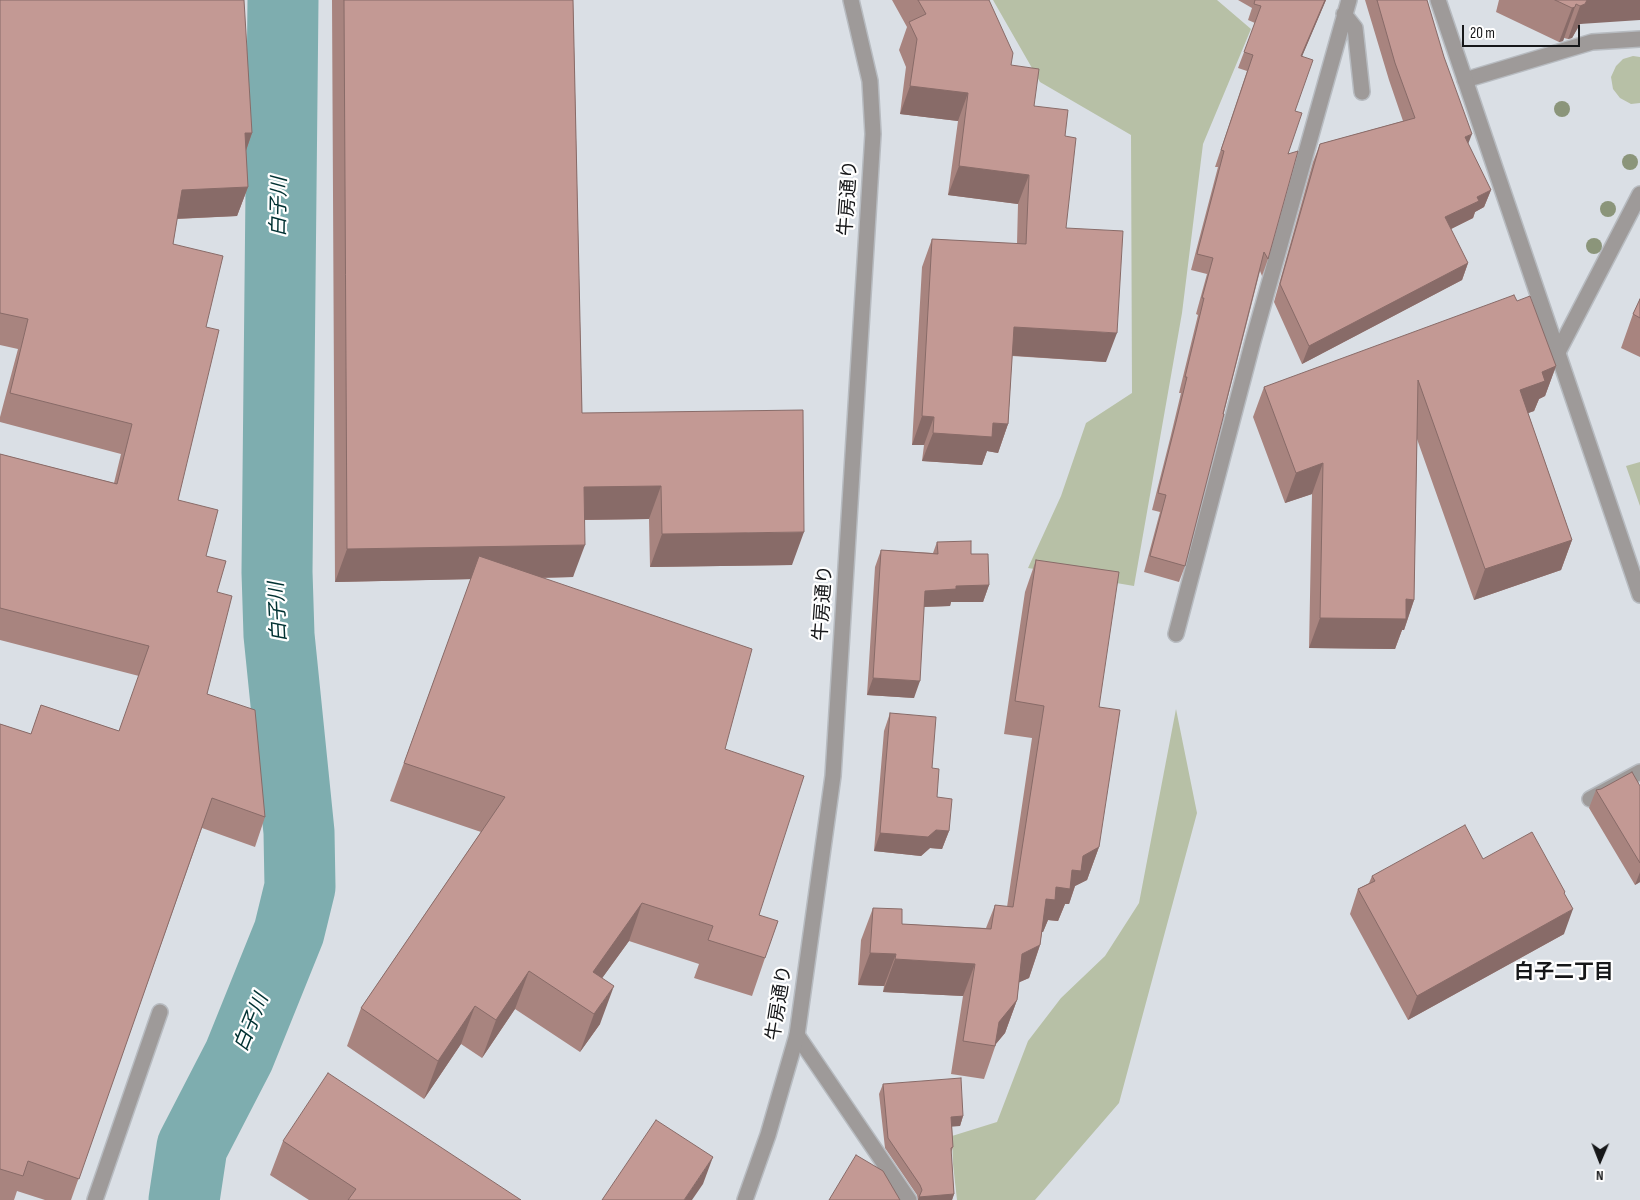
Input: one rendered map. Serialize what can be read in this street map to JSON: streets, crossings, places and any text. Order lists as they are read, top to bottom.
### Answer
{
  "streets": {
    "street": ["牛房通り"]
  },
  "districts": ["白子二丁目"],
  "water": ["白子川"],
  "scale_bar": "20 m",
  "north": "bottom"
}
